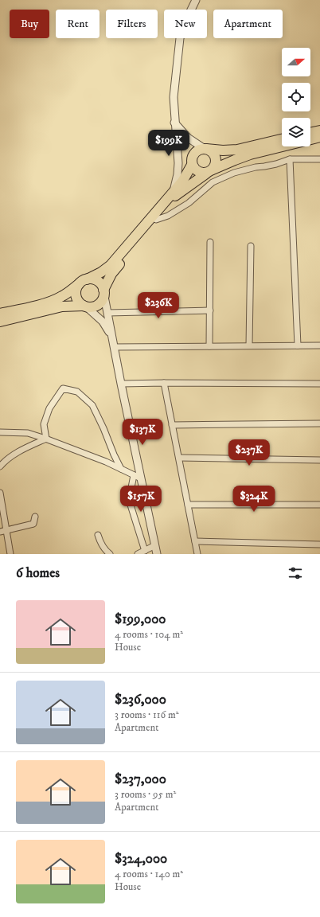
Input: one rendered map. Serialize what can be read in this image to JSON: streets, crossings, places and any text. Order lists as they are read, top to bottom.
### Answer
{
  "north": "right",
  "page": {
    "chip": [
      "Buy",
      "Rent",
      "Filters",
      "New",
      "Apartment"
    ],
    "price": [
      "$199K",
      "$236K",
      "$137K",
      "$237K",
      "$157K",
      "$324K"
    ],
    "heading": "6 homes",
    "list": [
      {
        "name": "$199,000",
        "note": "4 rooms · 104 m² · House"
      },
      {
        "name": "$236,000",
        "note": "3 rooms · 116 m² · Apartment"
      },
      {
        "name": "$237,000",
        "note": "3 rooms · 95 m² · Apartment"
      },
      {
        "name": "$324,000",
        "note": "4 rooms · 140 m² · House"
      }
    ]
  }
}
